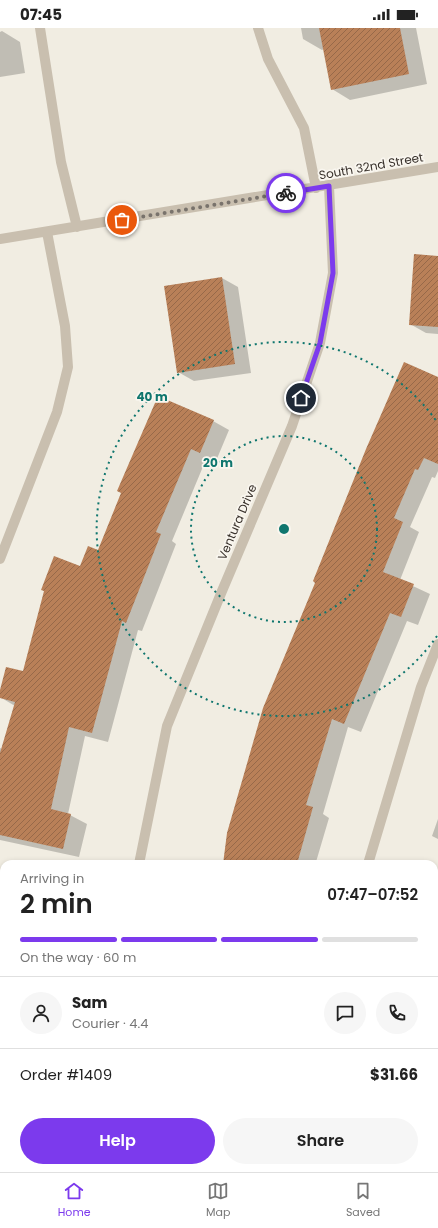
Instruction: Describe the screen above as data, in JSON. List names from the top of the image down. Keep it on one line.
{"streets":{"street":["South 32nd Street","Ventura Drive"]},"crossings":[["South 32nd Street","Ventura Drive"]],"page":{"status":"07:45","heading":["2 min","Arriving in","07:47–07:52"],"panel":["Sam","Courier · 4.4","Order #1409","$31.66"],"bar":"On the way · 60 m","buttons":["Help","Share"],"tabs":["Home","Map","Saved"]},"rings":["40 m","20 m"]}
